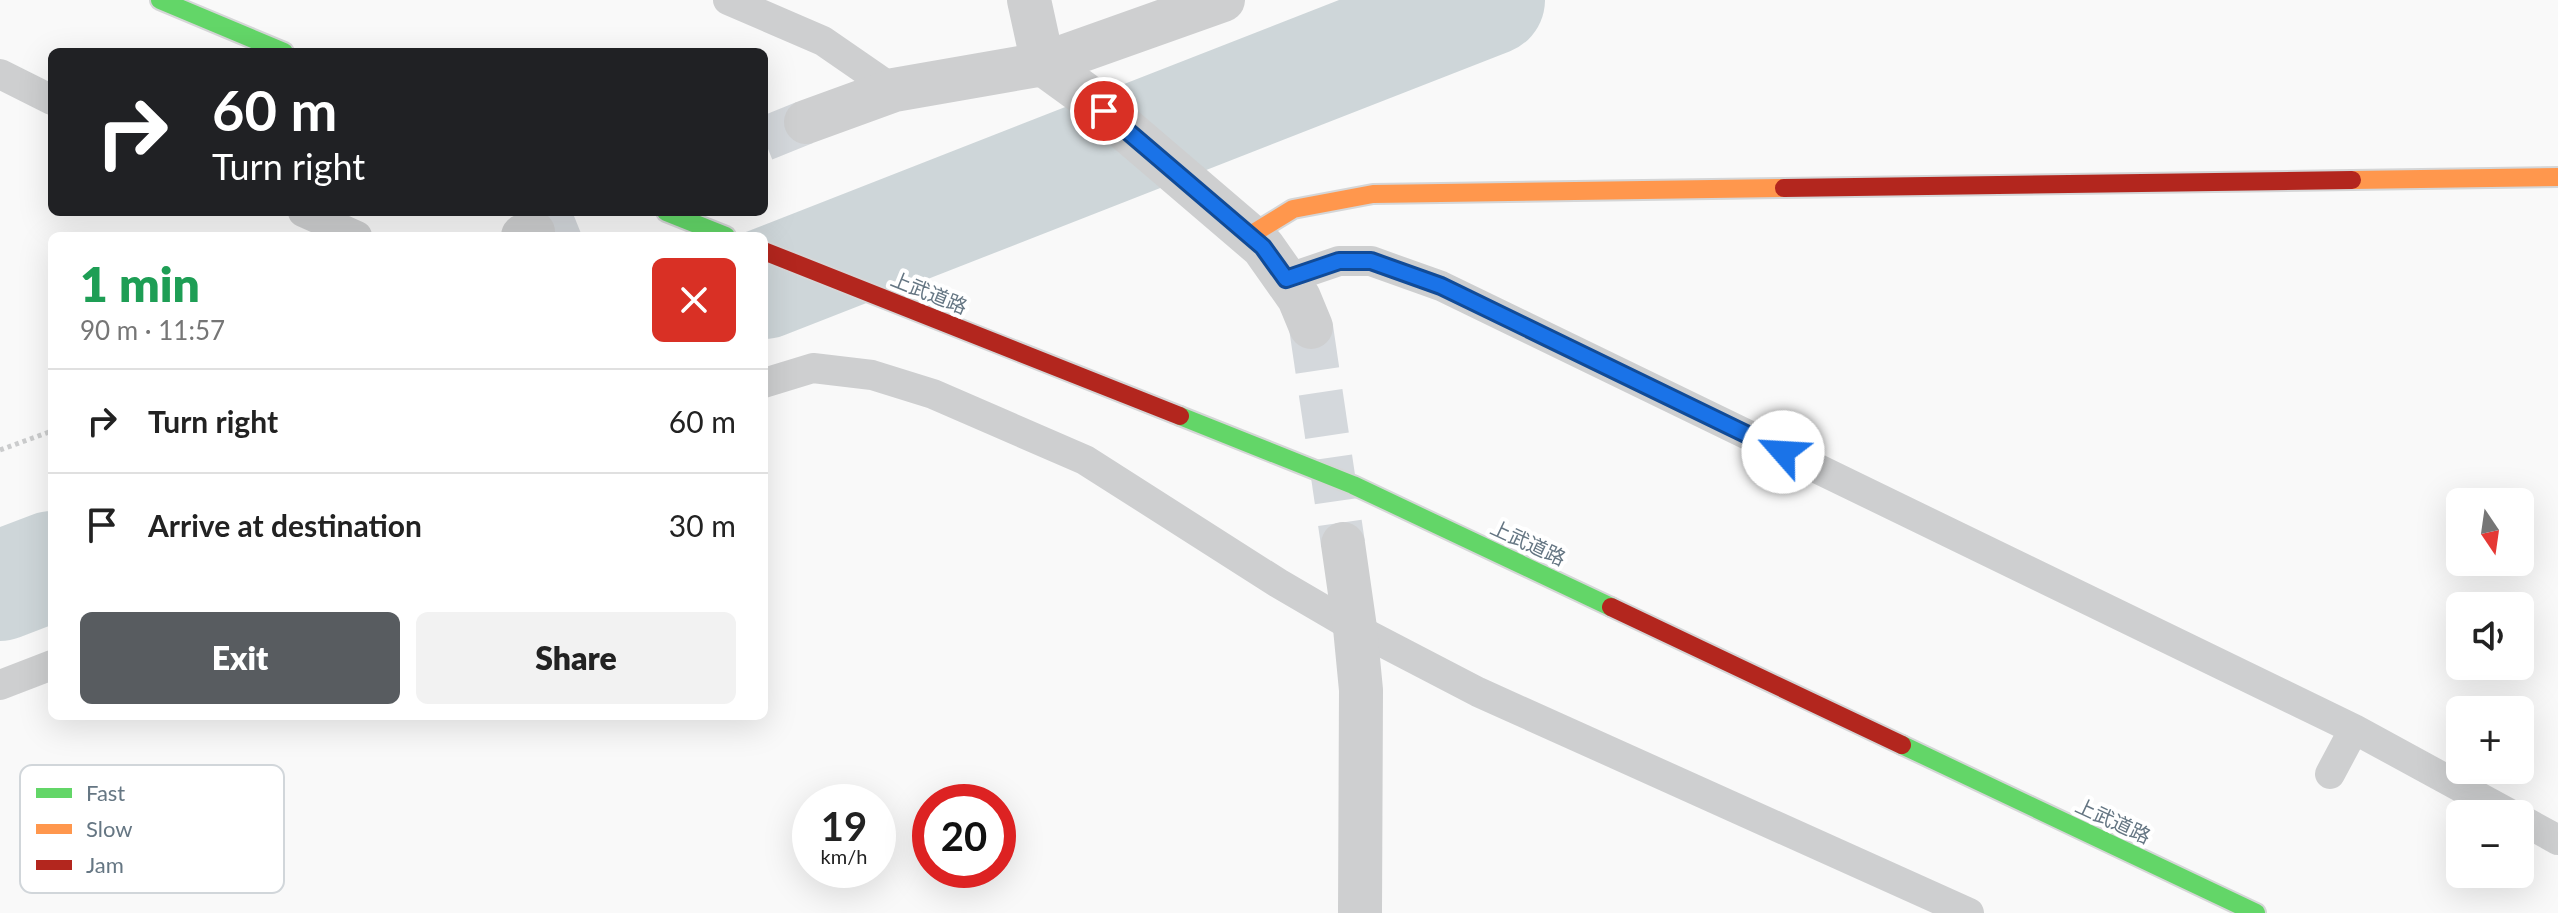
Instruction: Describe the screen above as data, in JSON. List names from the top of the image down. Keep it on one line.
{"streets":{"main road":["上武道路"]},"legend":["Fast","Slow","Jam"],"north":"bottom","page":{"turn":["60 m","Turn right"],"heading":["1 min","90 m · 11:57"],"list":[{"name":"Turn right","value":"60 m"},{"name":"Arrive at destination","value":"30 m"}],"map_buttons":["+","−"],"buttons":["Exit","Share"],"speed":"19 km/h","limit":"20"}}
